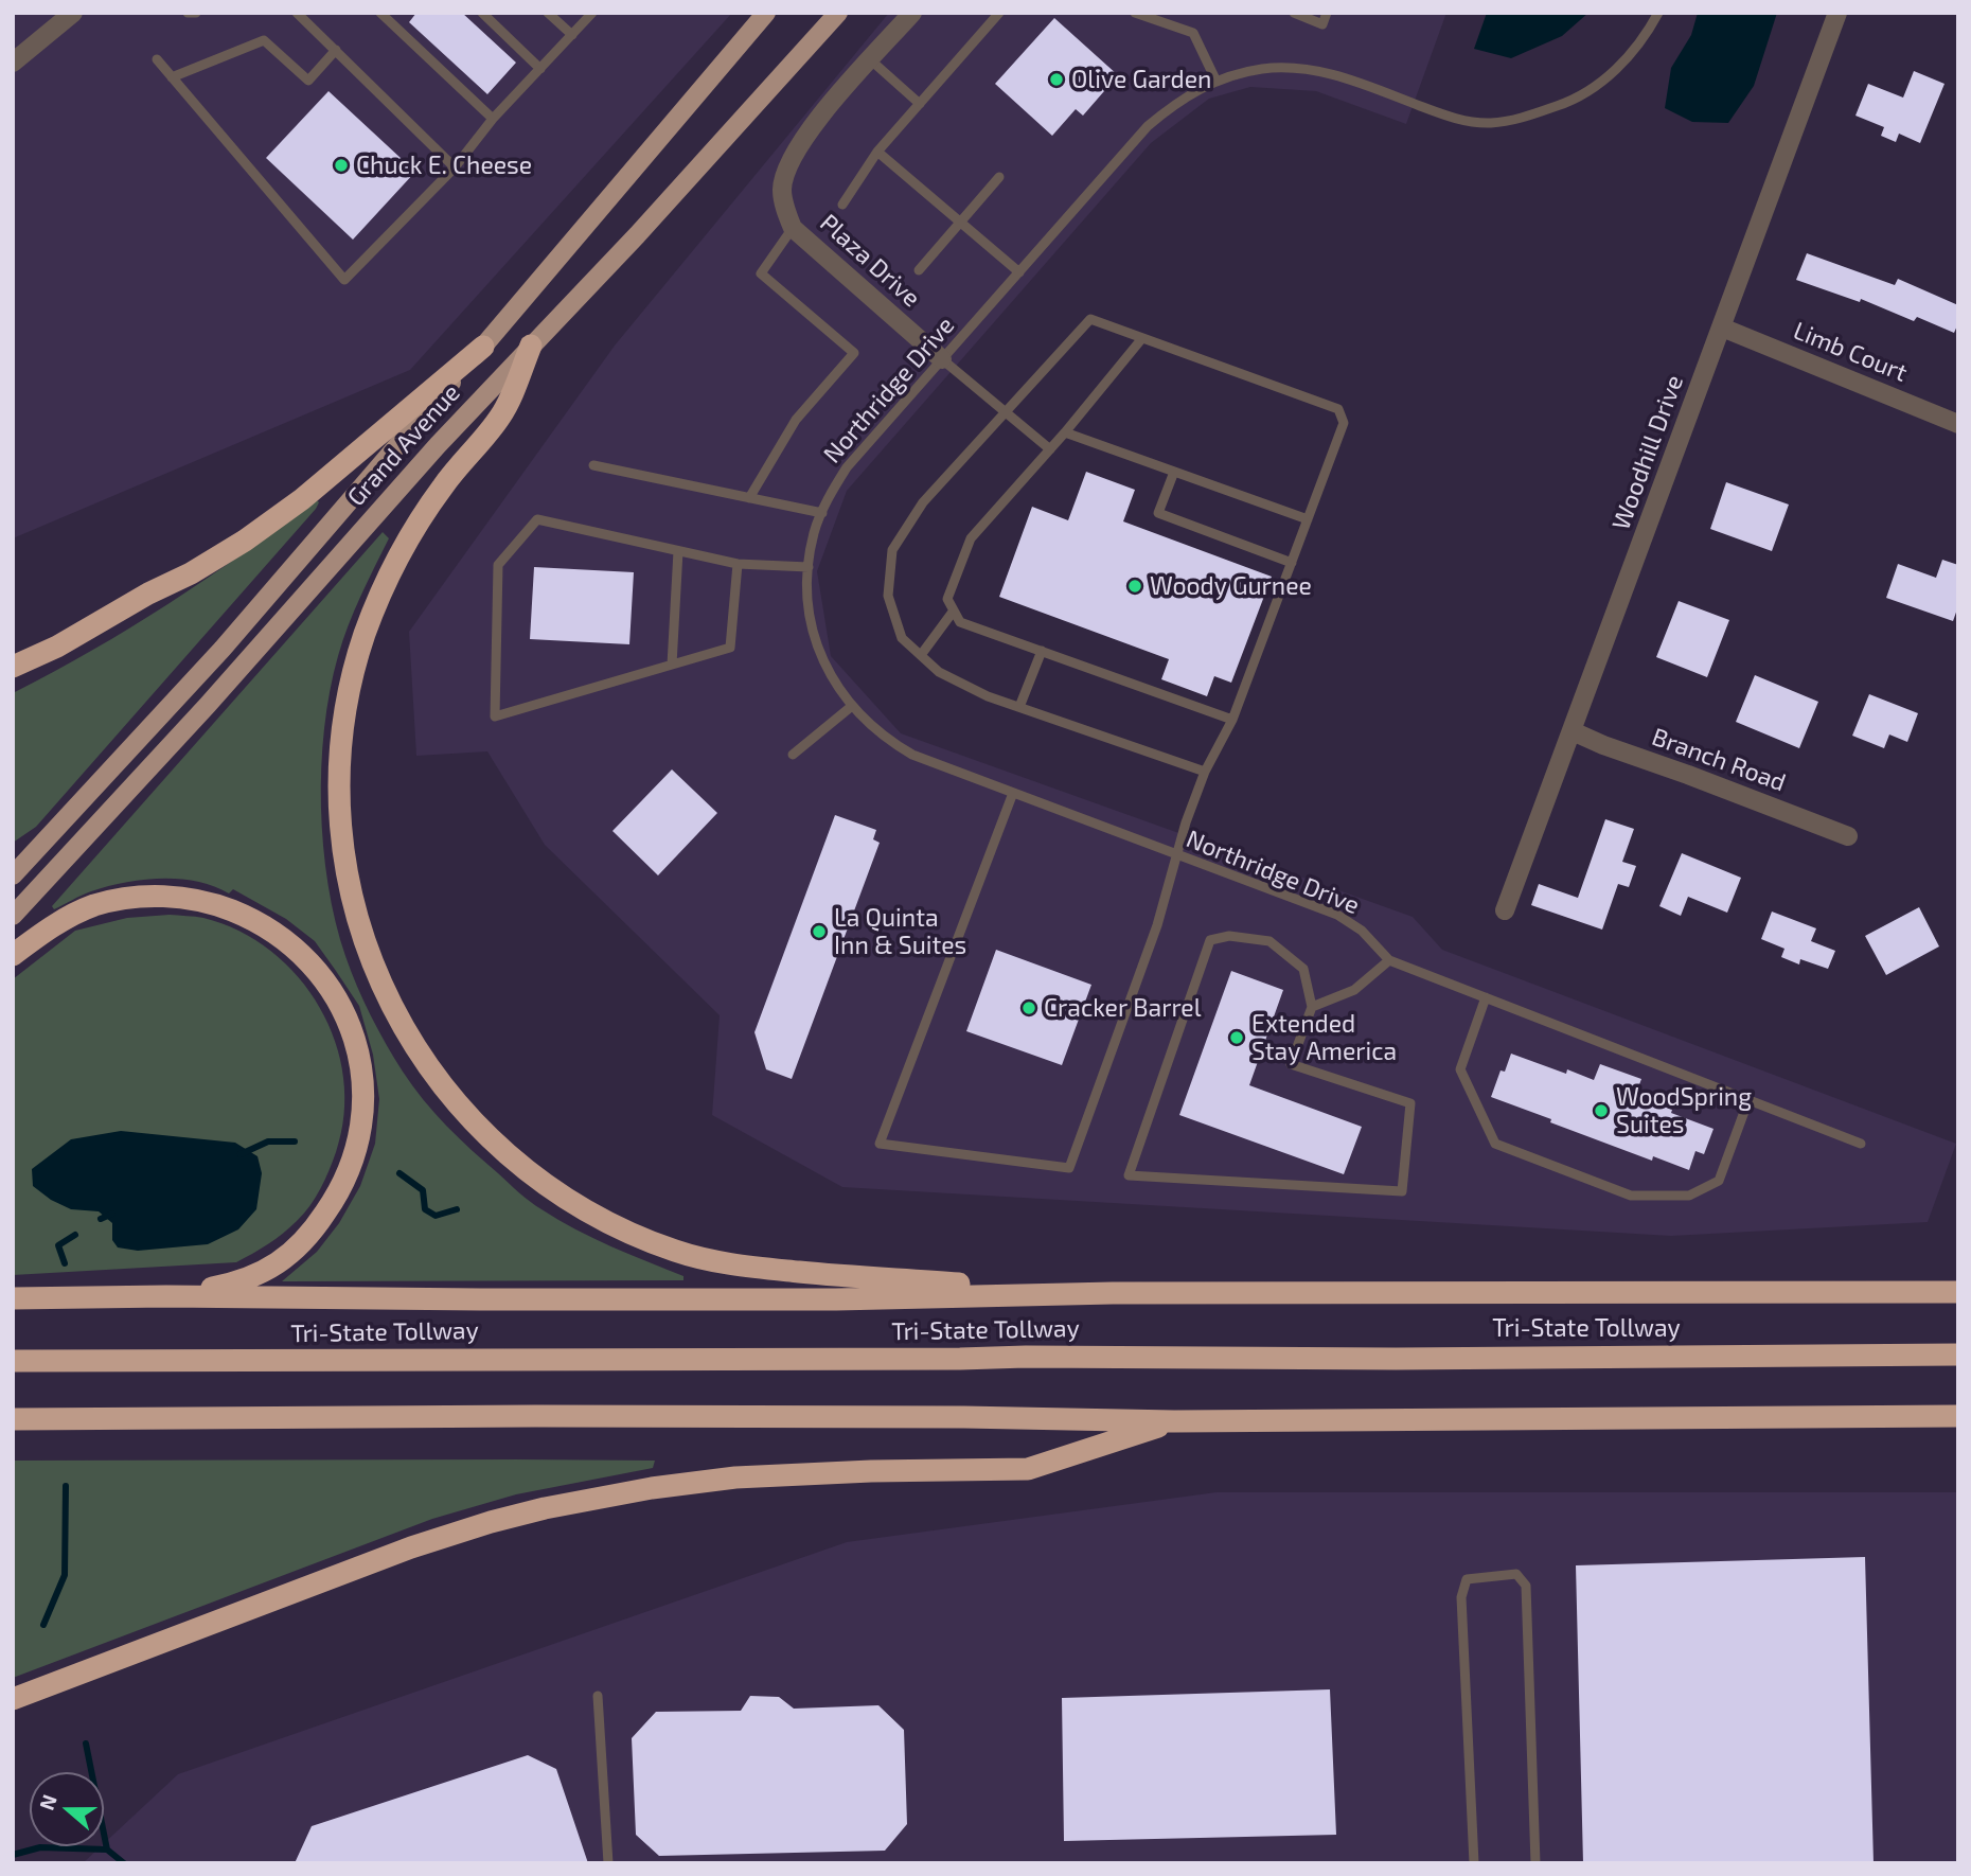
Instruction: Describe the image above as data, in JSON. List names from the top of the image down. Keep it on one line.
{"streets":{"highway":["Tri-State Tollway"],"main road":["Grand Avenue"],"street":["Plaza Drive","Limb Court","Woodhill Drive","Branch Road"],"lane":["Northridge Drive"]},"crossings":[["Plaza Drive","Northridge Drive"],["Limb Court","Woodhill Drive"],["Woodhill Drive","Branch Road"]],"places":["Olive Garden","Chuck E. Cheese","Woody Gurnee","La Quinta Inn & Suites","Cracker Barrel","Extended Stay America","WoodSpring Suites"],"north":"left"}
